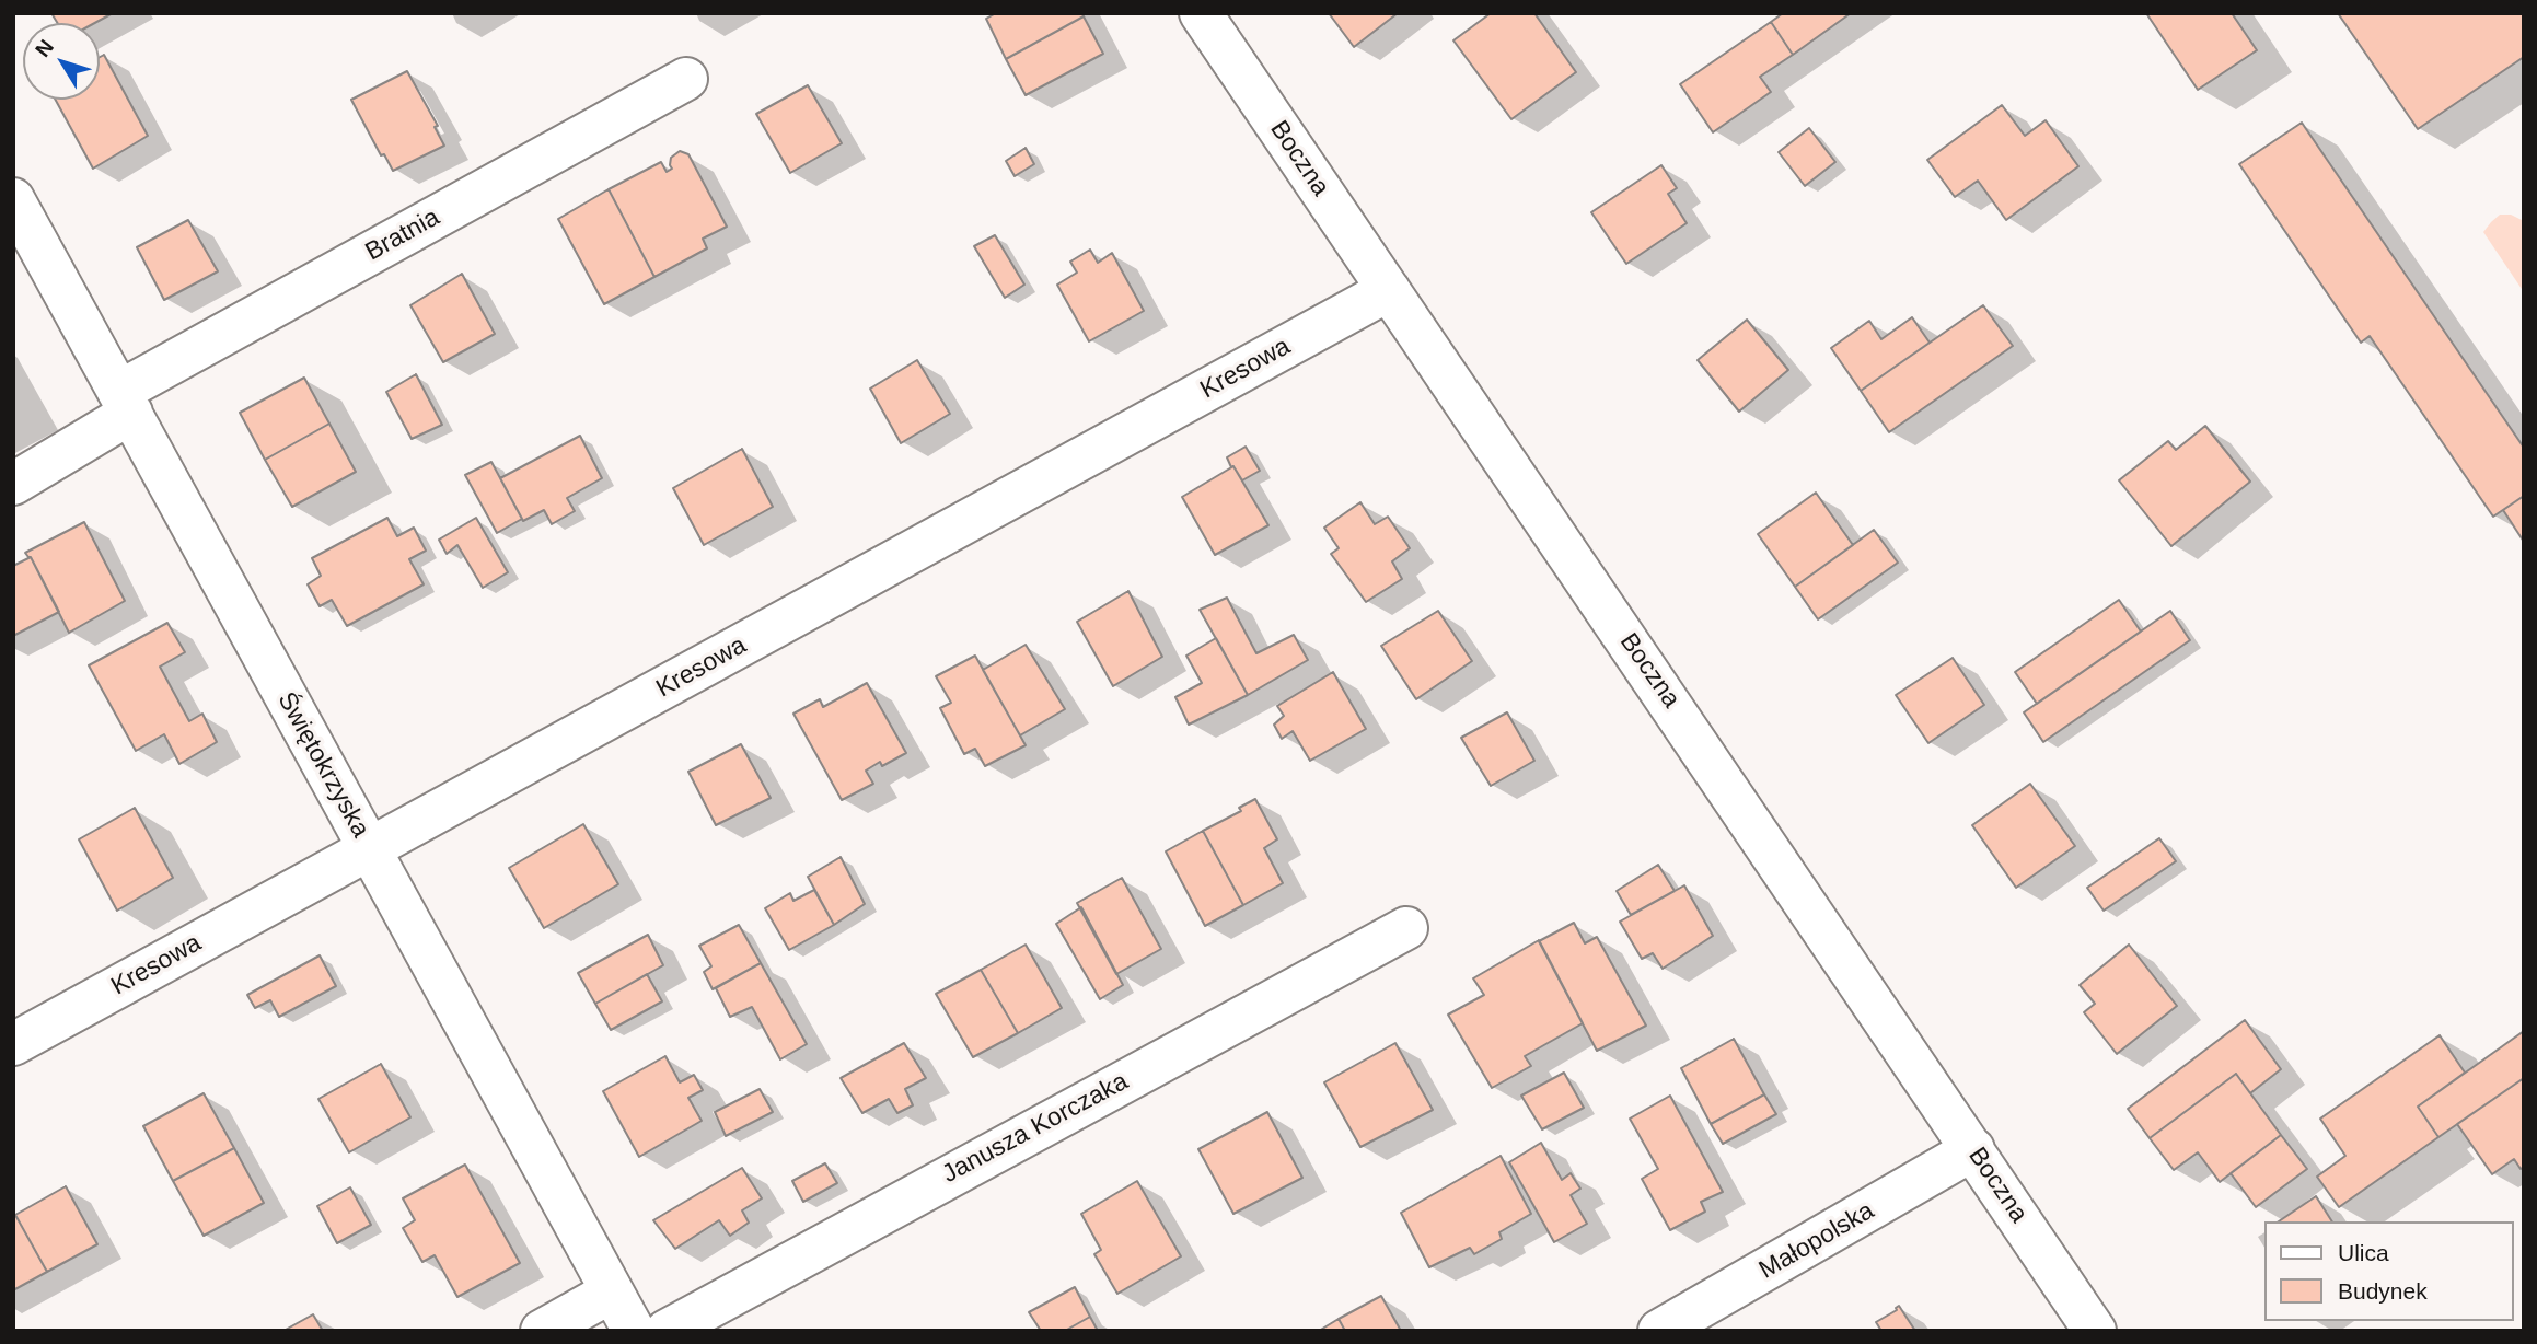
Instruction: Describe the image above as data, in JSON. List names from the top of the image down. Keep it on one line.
{"streets":{"street":["Boczna","Bratnia","Kresowa","Świętokrzyska","Janusza Korczaka","Małopolska"]},"crossings":[["Boczna","Kresowa"],["Boczna","Małopolska"],["Bratnia","Świętokrzyska"],["Kresowa","Świętokrzyska"]],"legend":["Ulica","Budynek"],"north":"top left"}
